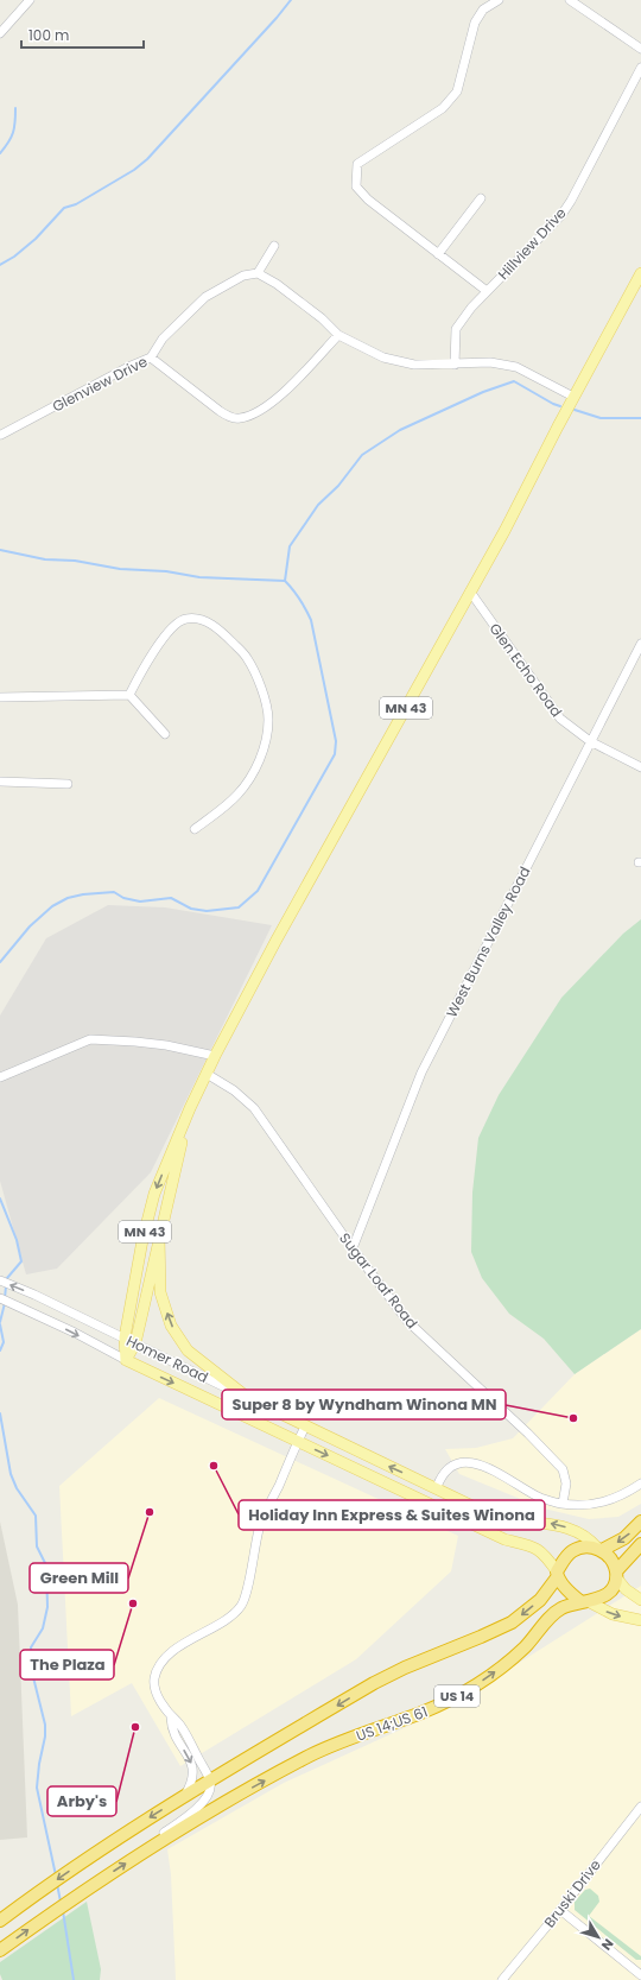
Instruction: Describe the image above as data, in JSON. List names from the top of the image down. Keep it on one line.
{"streets":{"highway":["US 14","US 14;US 61"],"main road":["MN 43","Homer Road"],"street":["Hillview Drive","Glenview Drive","Glen Echo Road","West Burns Valley Road","Sugar Loaf Road","Bruski Drive"]},"crossings":[["Glen Echo Road","MN 43"],["Glen Echo Road","West Burns Valley Road"],["MN 43","Sugar Loaf Road"],["MN 43","Homer Road"],["MN 43","US 14;US 61"],["West Burns Valley Road","Sugar Loaf Road"],["Homer Road","US 14;US 61"],["US 14","US 14;US 61"]],"places":["Super 8 by Wyndham Winona MN","Holiday Inn Express & Suites Winona","Green Mill","The Plaza","Arby's"],"scale_bar":"100 m","north":"bottom right"}
